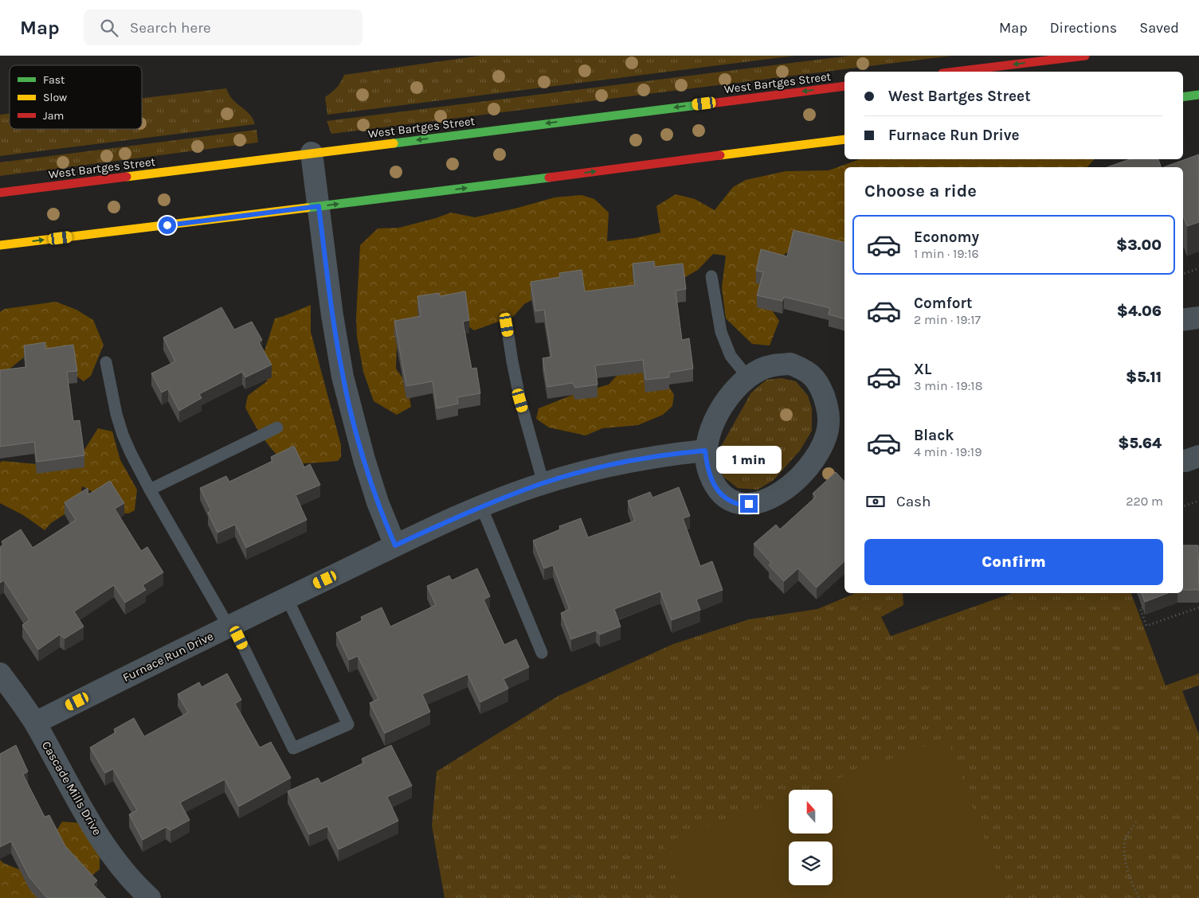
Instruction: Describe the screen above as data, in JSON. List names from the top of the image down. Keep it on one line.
{"streets":{"main road":["West Bartges Street"],"street":["Furnace Run Drive","Cascade Mills Drive"]},"crossings":[["Furnace Run Drive","Cascade Mills Drive"]],"legend":["Fast","Slow","Jam"],"north":"top","page":{"header":"Map","search":"Search here","nav":["Map","Directions","Saved"],"banner":["West Bartges Street","Furnace Run Drive"],"heading":"Choose a ride","list":[{"name":"Economy","note":"1 min · 19:16","value":"$3.00"},{"name":"Comfort","note":"2 min · 19:17","value":"$4.06"},{"name":"XL","note":"3 min · 19:18","value":"$5.11"},{"name":"Black","note":"4 min · 19:19","value":"$5.64"}],"bubble":"1 min","pay":["Cash","220 m"],"buttons":"Confirm"}}
